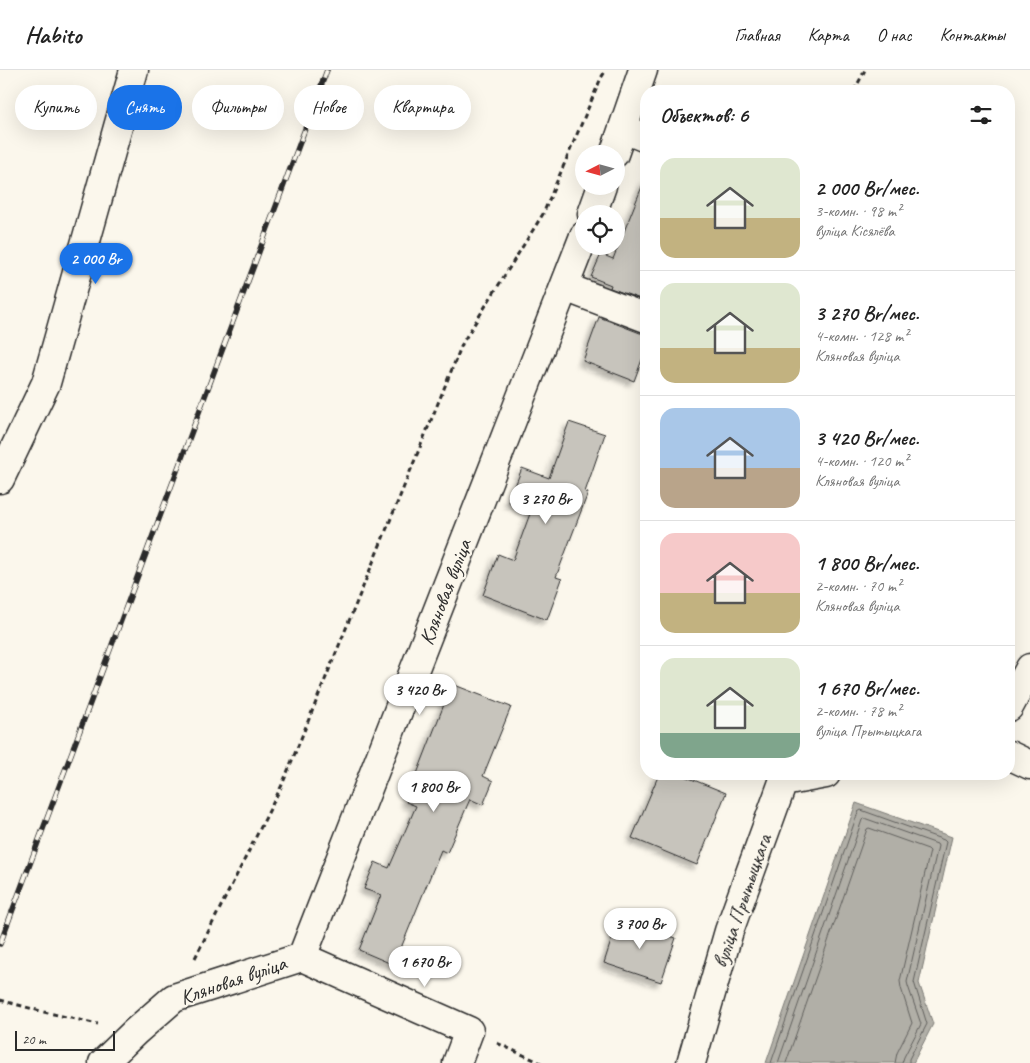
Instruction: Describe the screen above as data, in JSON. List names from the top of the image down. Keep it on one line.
{"streets":{"street":["Кляновая вуліца","вуліца Прытыцкага"]},"scale_bar":"20 m","north":"left","page":{"header":"Habito","nav":["Главная","Карта","О нас","Контакты"],"chip":["Купить","Снять","Фильтры","Новое","Квартира"],"heading":"Объектов: 6","list":[{"name":"2 000 Br/мес.","note":"3-комн. · 98 m² · вуліца Кісялёва"},{"name":"3 270 Br/мес.","note":"4-комн. · 128 m² · Кляновая вуліца"},{"name":"3 420 Br/мес.","note":"4-комн. · 120 m² · Кляновая вуліца"},{"name":"1 800 Br/мес.","note":"2-комн. · 70 m² · Кляновая вуліца"},{"name":"1 670 Br/мес.","note":"2-комн. · 78 m² · вуліца Прытыцкага"}],"price":["2 000 Br","3 270 Br","3 420 Br","1 800 Br","3 700 Br","1 670 Br"],"scale":"20 m"}}
